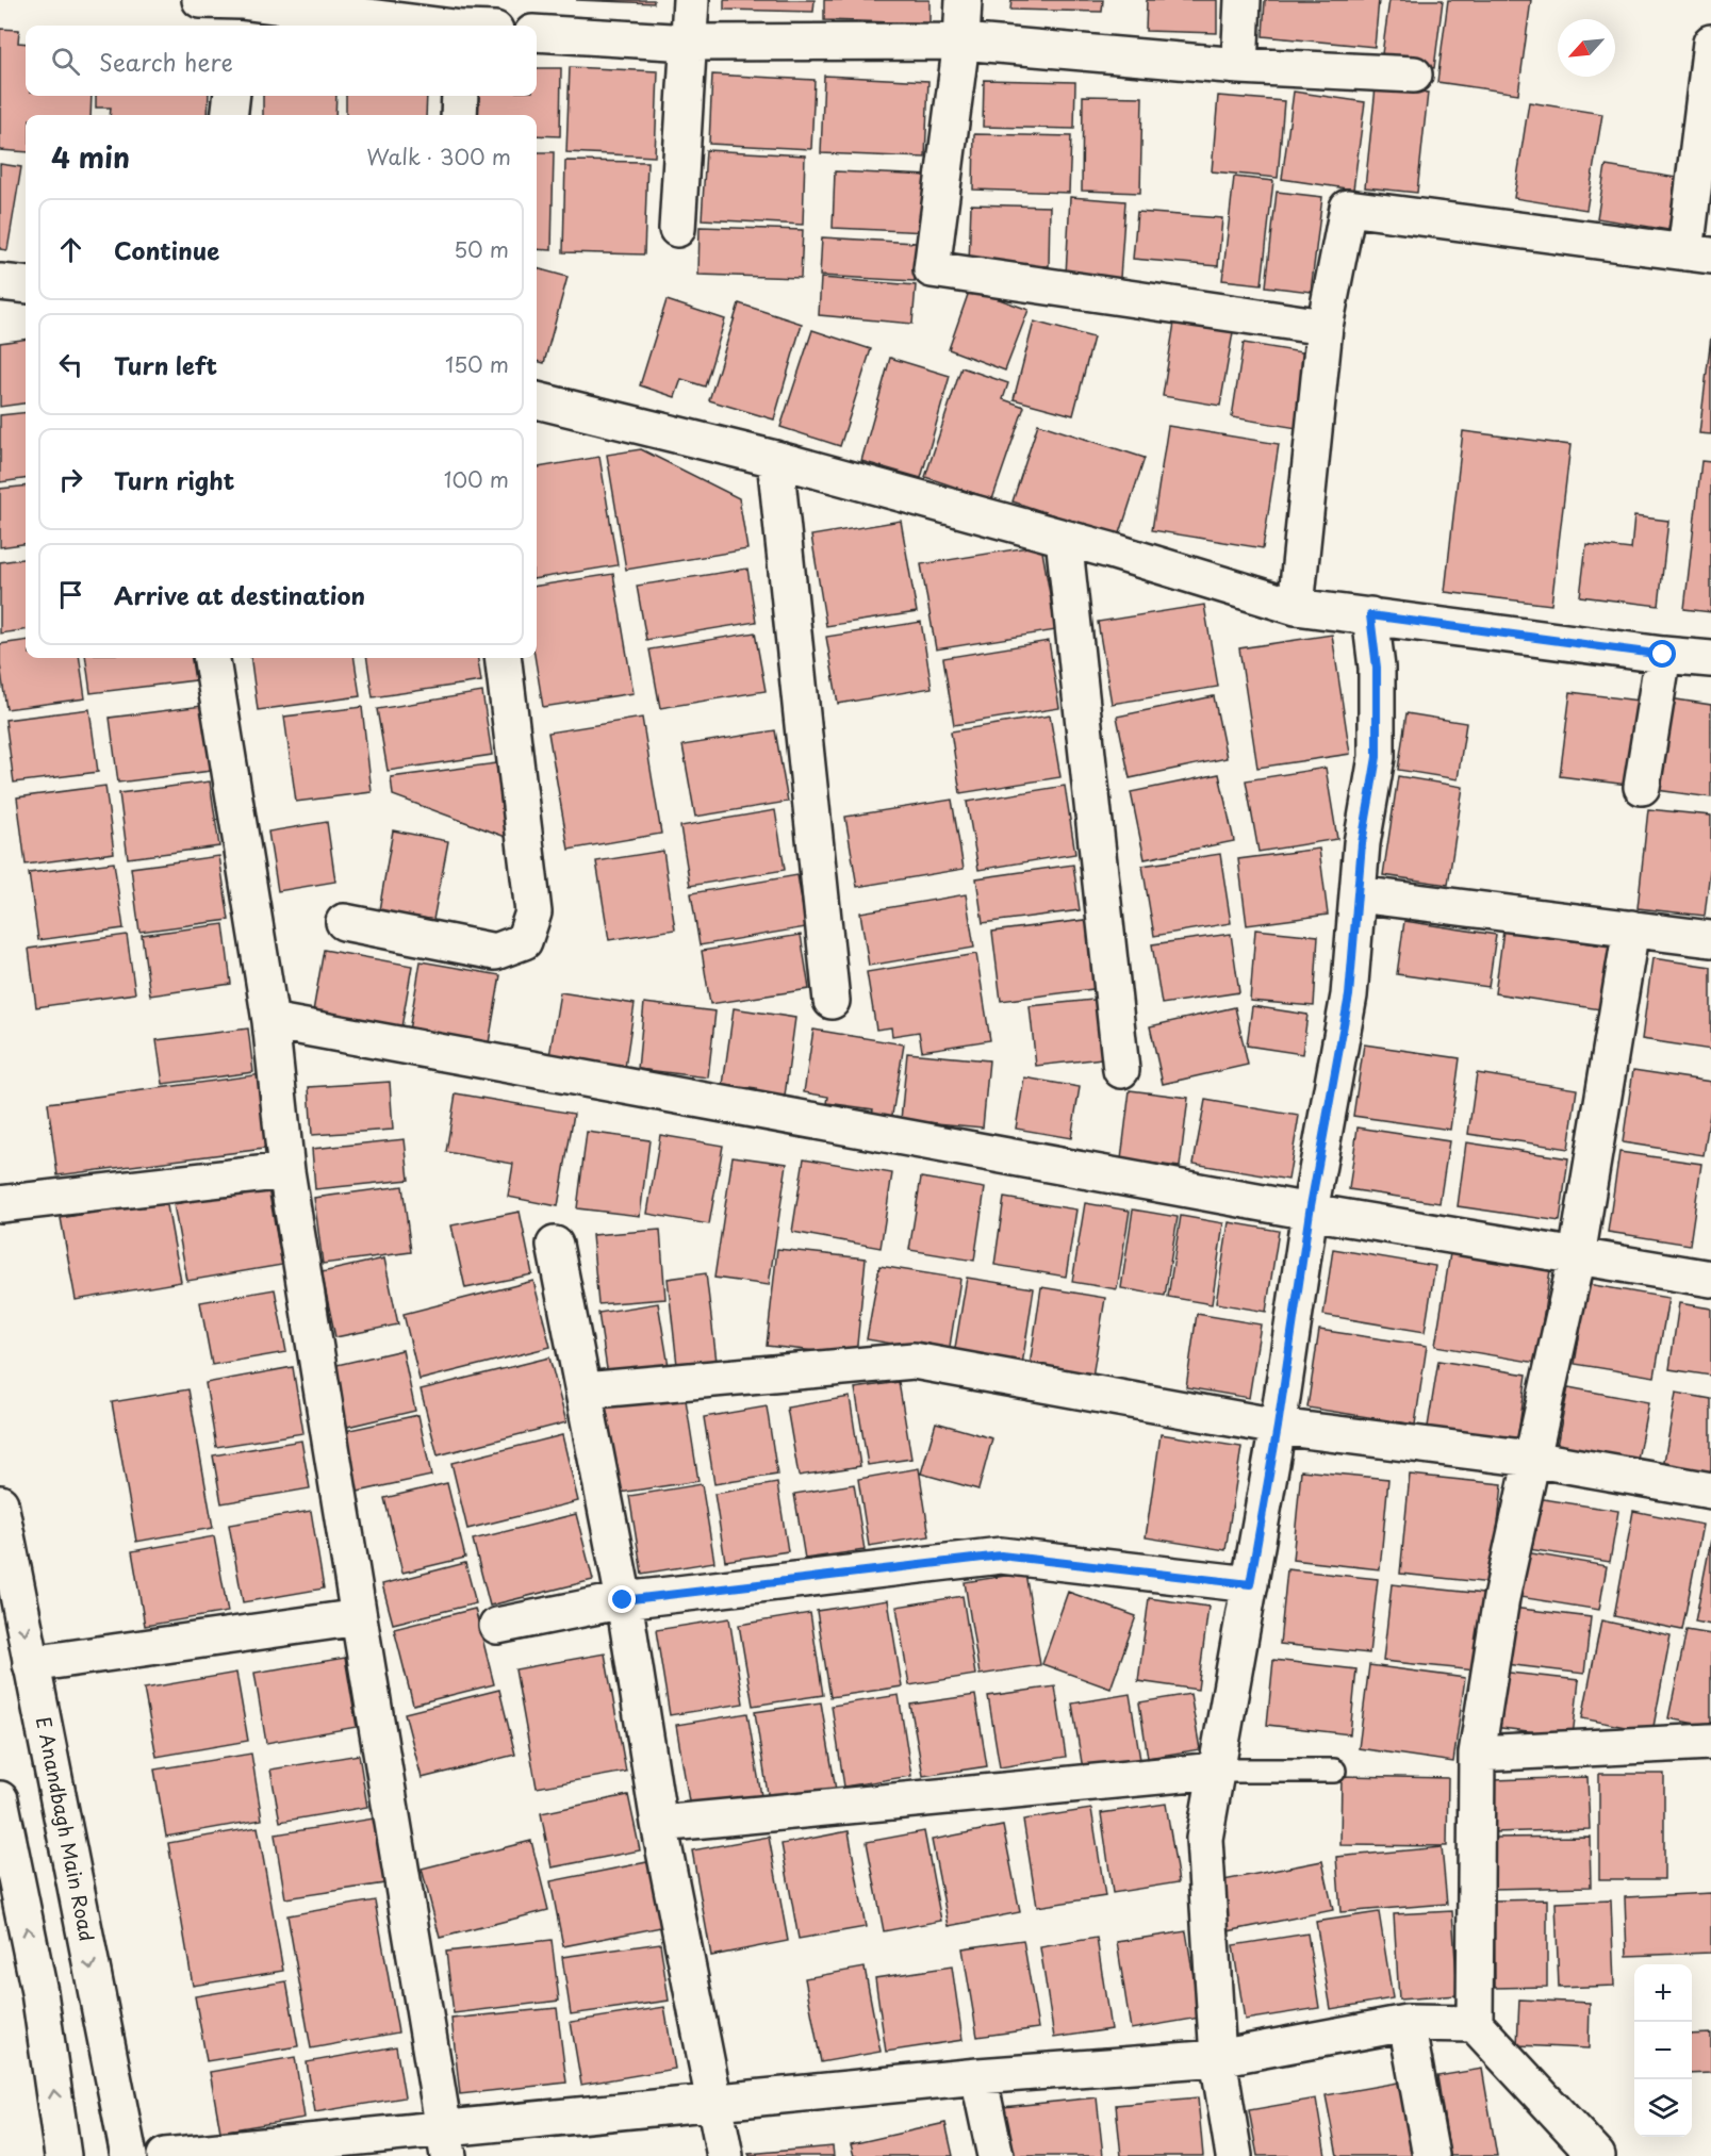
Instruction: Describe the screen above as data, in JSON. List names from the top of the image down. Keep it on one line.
{"streets":{"street":["E Anandbagh Main Road"]},"north":"bottom left","page":{"search":"Search here","heading":["4 min","Walk · 300 m"],"list":[["Continue","50 m"],["Turn left","150 m"],["Turn right","100 m"],"Arrive at destination"],"map_buttons":["+","−"]}}
